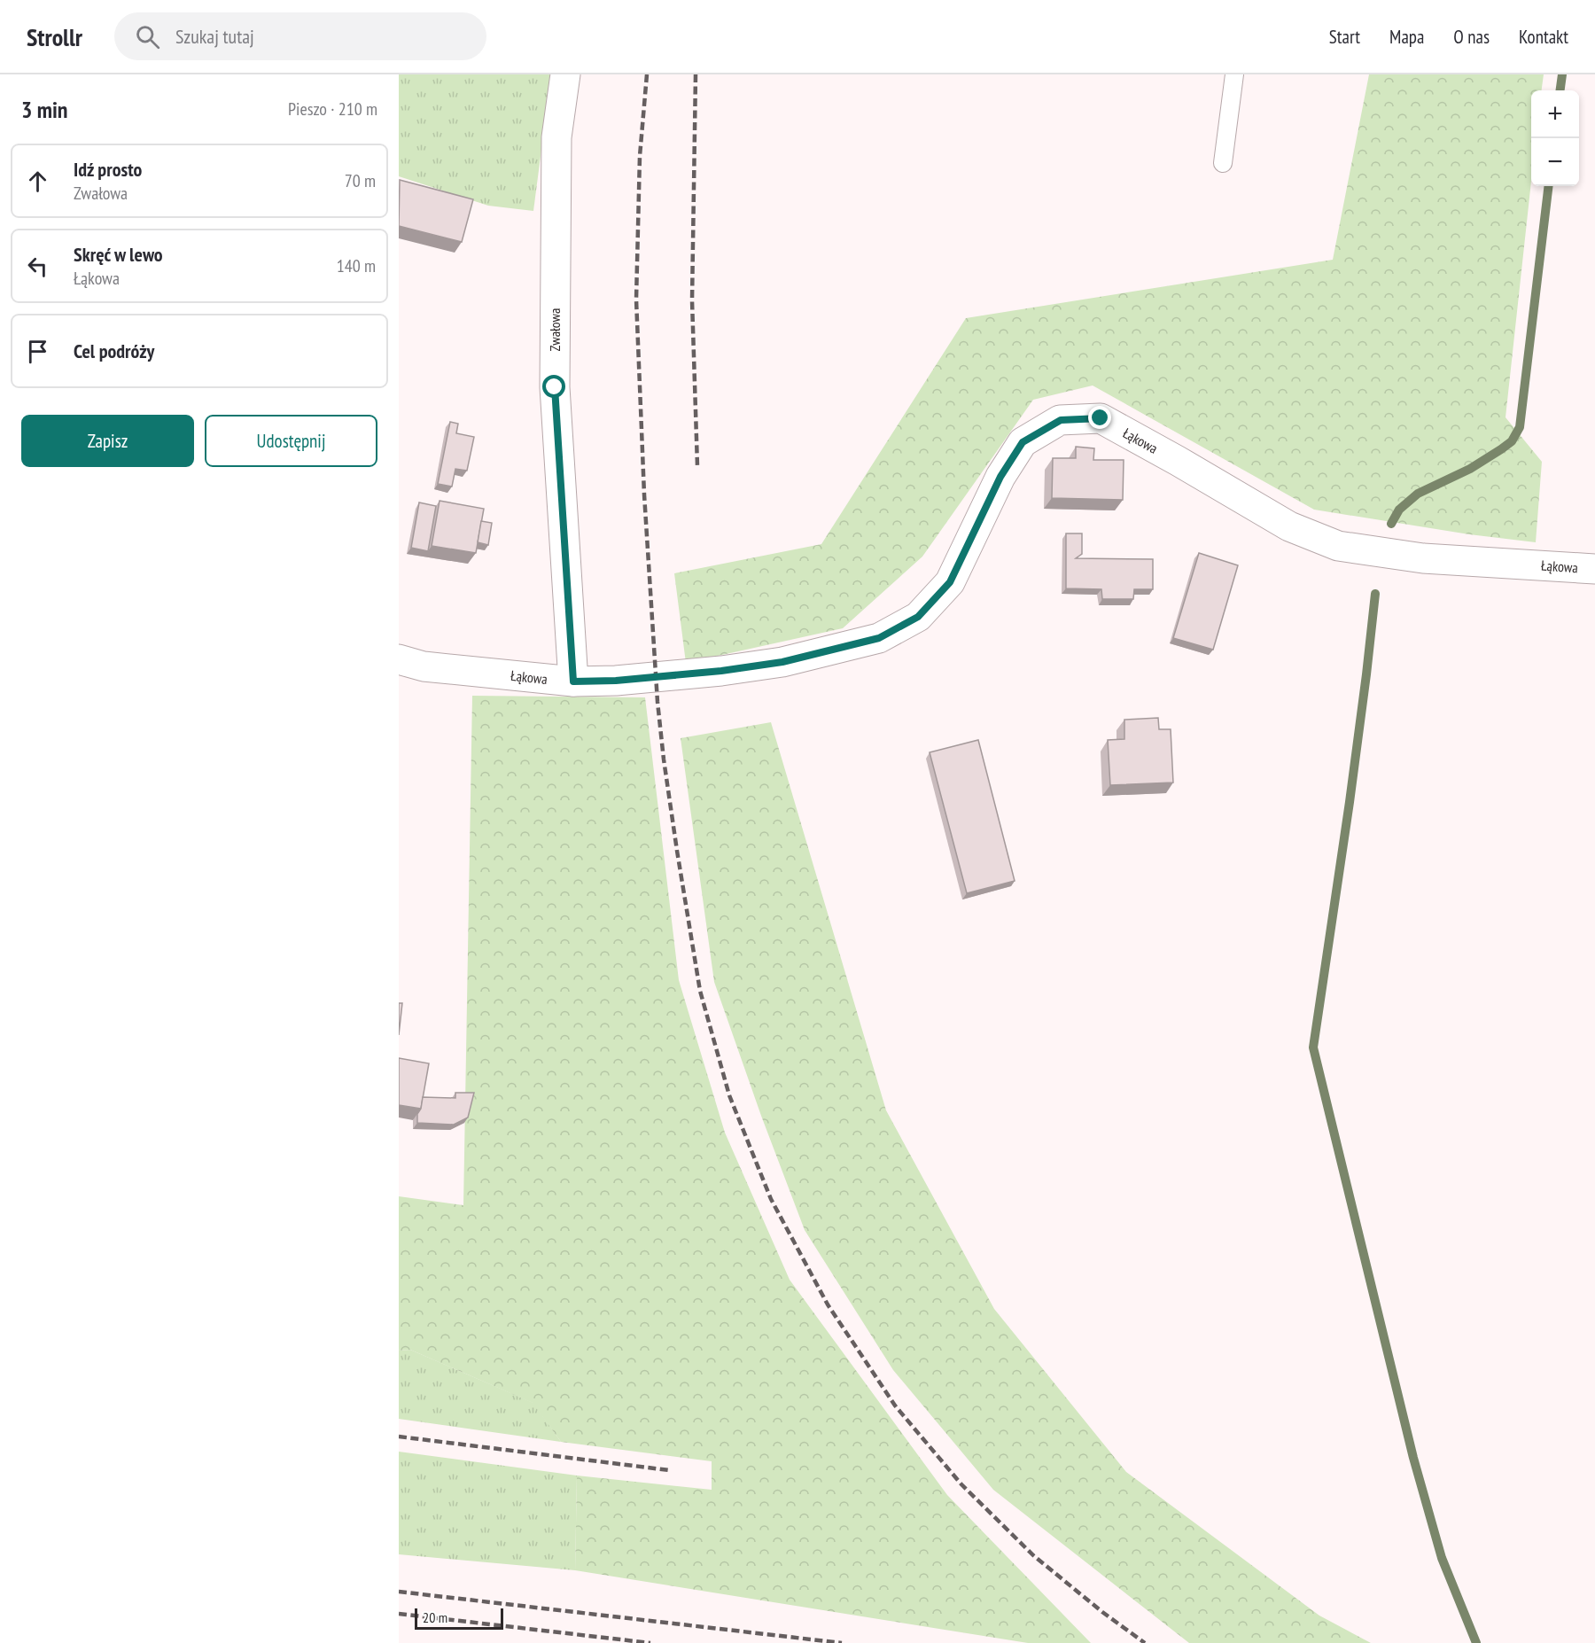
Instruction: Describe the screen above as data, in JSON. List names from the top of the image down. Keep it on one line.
{"streets":{"street":["Zwałowa","Łąkowa"]},"crossings":[["Zwałowa","Łąkowa"]],"scale_bar":"20 m","page":{"header":"Strollr","search":"Szukaj tutaj","nav":["Start","Mapa","O nas","Kontakt"],"heading":["3 min","Pieszo · 210 m"],"map_buttons":["+","−"],"list":[["Idź prosto","Zwałowa","70 m"],["Skręć w lewo","Łąkowa","140 m"],"Cel podróży"],"buttons":["Zapisz","Udostępnij"],"scale":"20 m"}}
